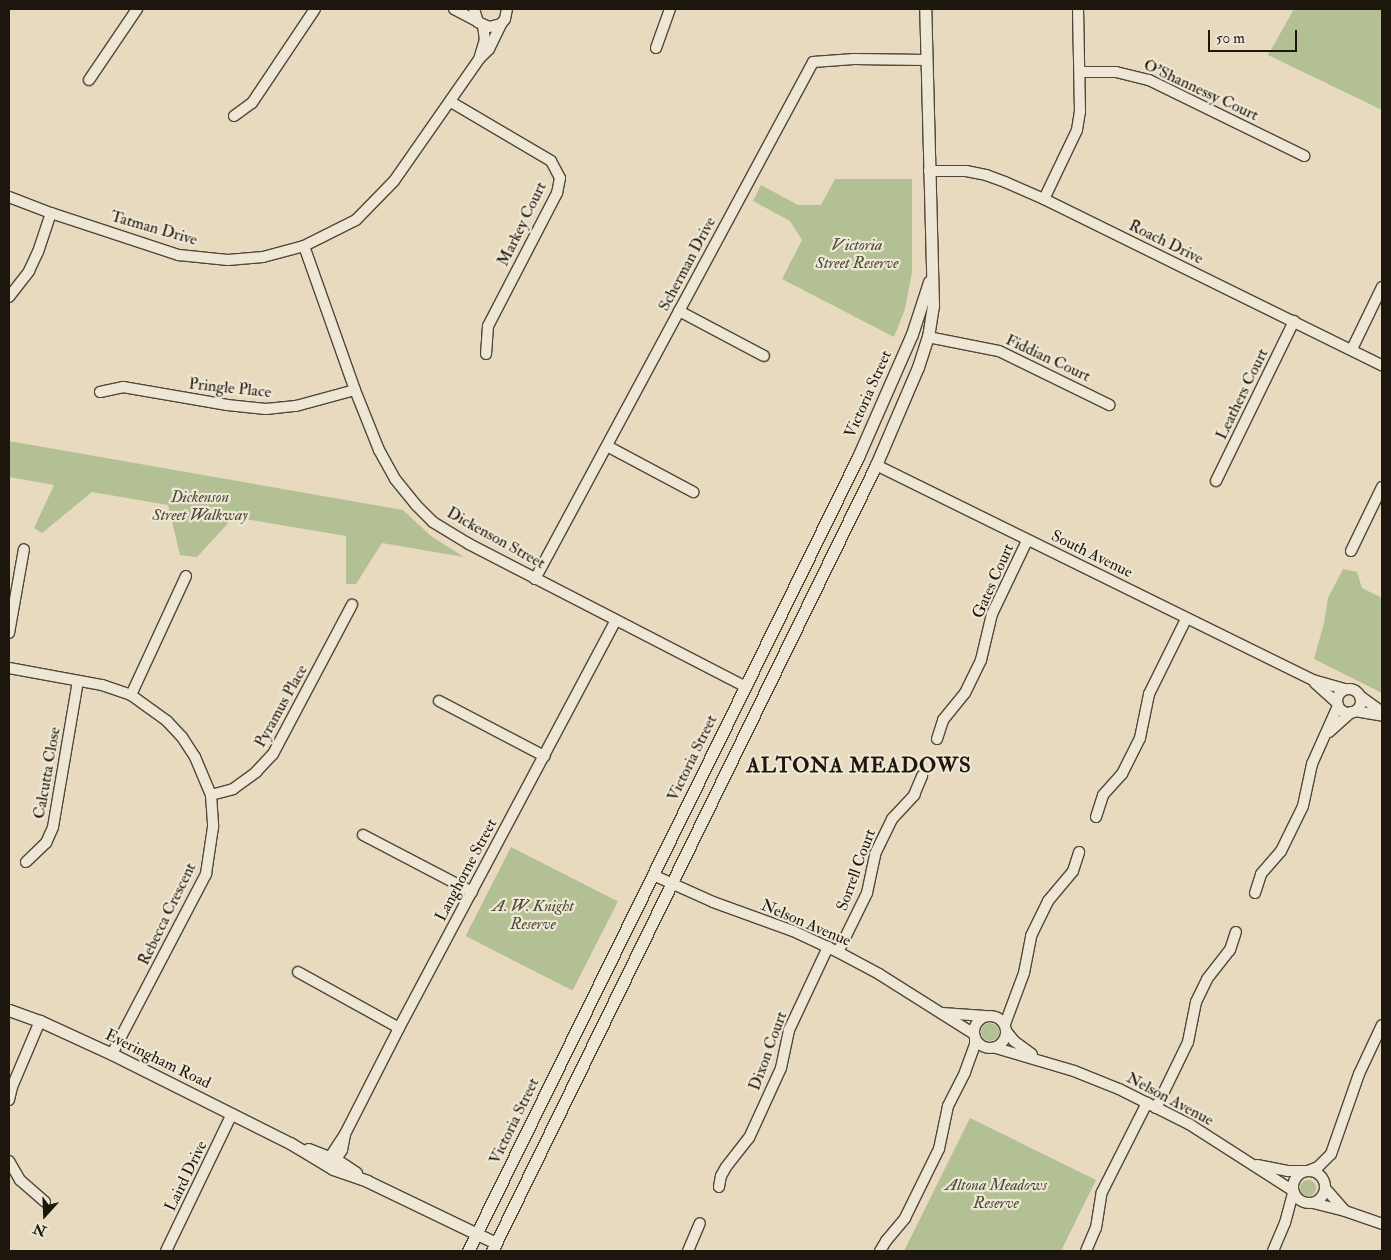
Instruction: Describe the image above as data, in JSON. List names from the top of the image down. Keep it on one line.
{"streets":{"street":["O'Shannessy Court","Markey Court","Tatman Drive","Roach Drive","Scherman Drive","Fiddian Court","Pringle Place","Victoria Street","Leathers Court","Dickenson Street","South Avenue","Gates Court","Pyramus Place","Calcutta Close","Langhorne Street","Sorrell Court","Rebecca Crescent","Nelson Avenue","Dixon Court","Everingham Road","Laird Drive"]},"crossings":[["Markey Court","Tatman Drive"],["Tatman Drive","Dickenson Street"],["Roach Drive","Victoria Street"],["Roach Drive","Leathers Court"],["Scherman Drive","Victoria Street"],["Scherman Drive","Dickenson Street"],["Fiddian Court","Victoria Street"],["Pringle Place","Dickenson Street"],["Victoria Street","Dickenson Street"],["Victoria Street","South Avenue"],["Victoria Street","Nelson Avenue"],["Victoria Street","Everingham Road"],["Dickenson Street","Langhorne Street"],["South Avenue","Gates Court"],["Pyramus Place","Rebecca Crescent"],["Calcutta Close","Rebecca Crescent"],["Langhorne Street","Everingham Road"],["Sorrell Court","Nelson Avenue"],["Rebecca Crescent","Everingham Road"],["Nelson Avenue","Dixon Court"],["Everingham Road","Laird Drive"]],"districts":["ALTONA MEADOWS"],"parks":["Victoria Street Reserve","Dickenson Street Walkway","A. W. Knight Reserve","Altona Meadows Reserve"],"scale_bar":"50 m","north":"bottom"}
